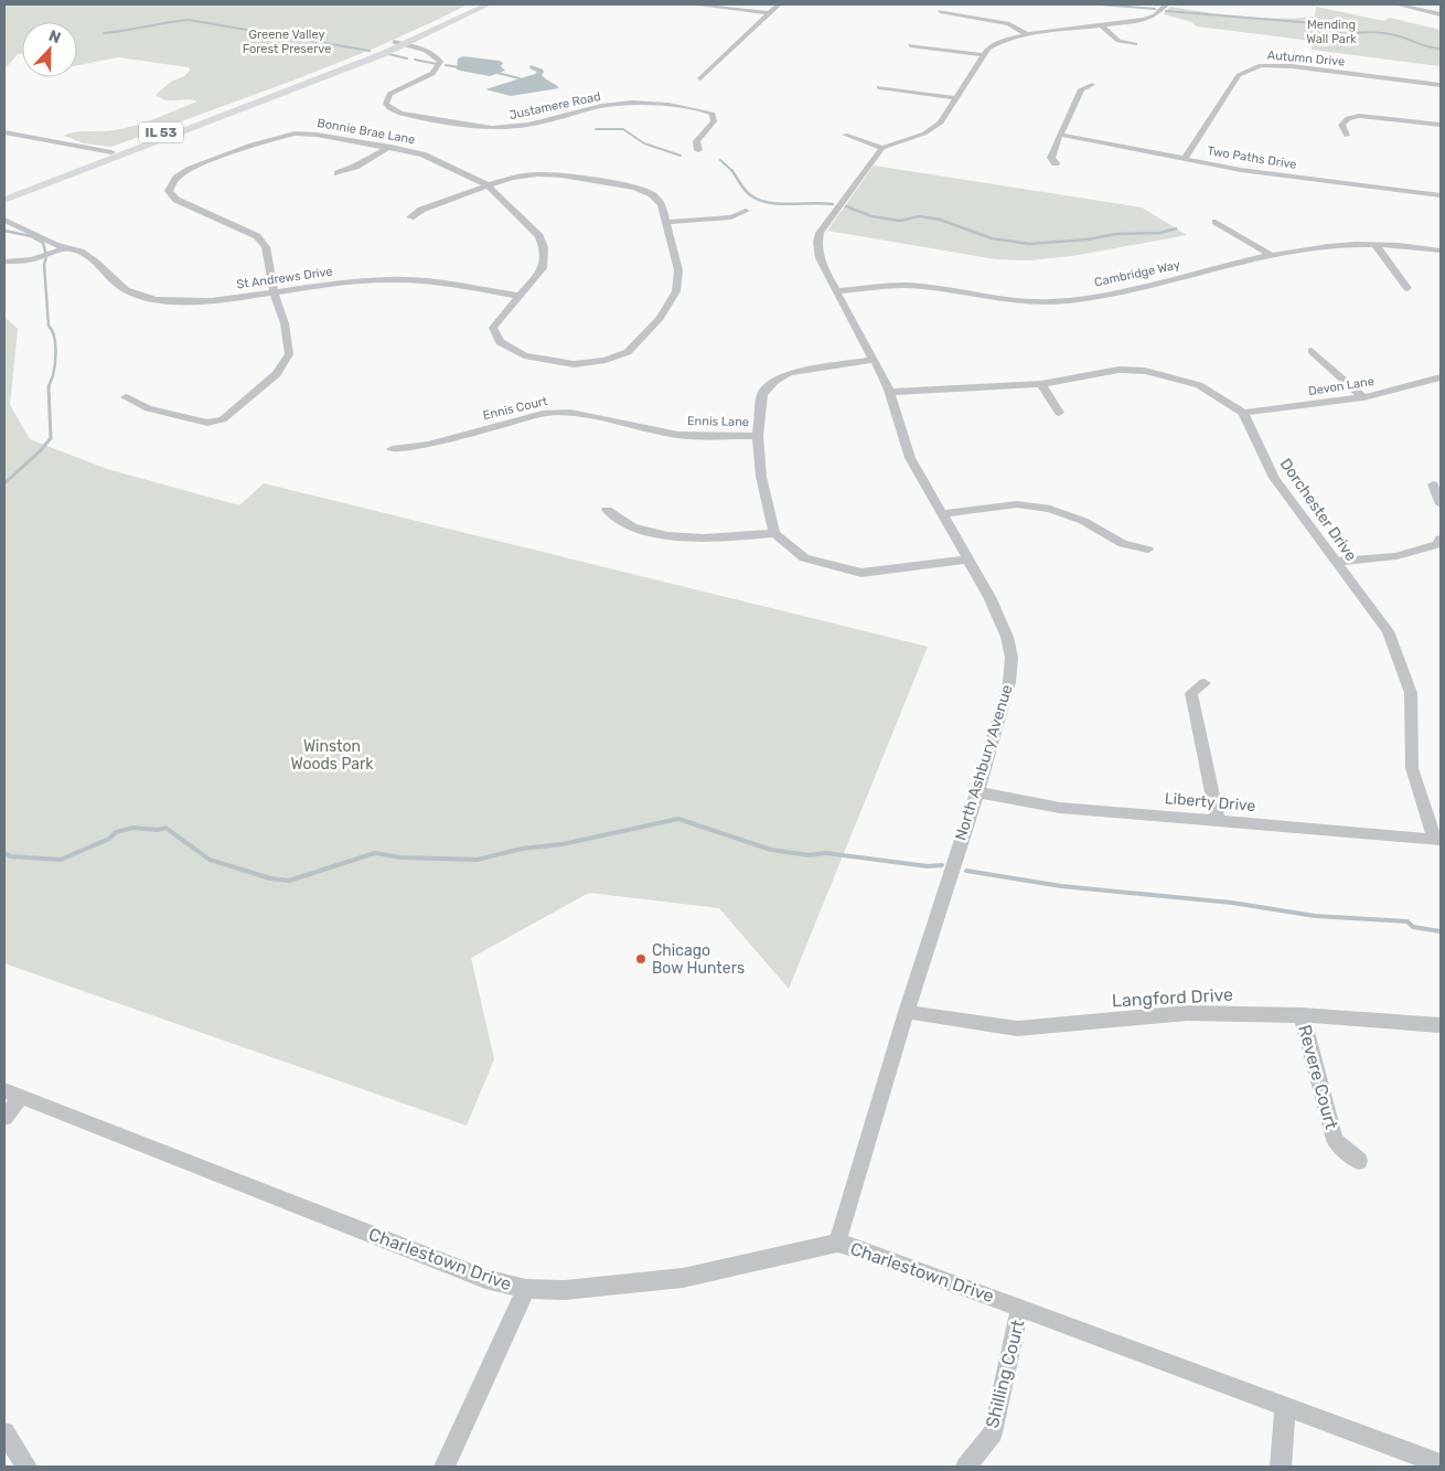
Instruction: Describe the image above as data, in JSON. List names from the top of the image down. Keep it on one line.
{"streets":{"main road":["IL 53"],"street":["Autumn Drive","Justamere Road","Bonnie Brae Lane","Two Paths Drive","Cambridge Way","St Andrews Drive","Devon Lane","Ennis Court","Ennis Lane","Dorchester Drive","North Ashbury Avenue","Liberty Drive","Langford Drive","Revere Court","Charlestown Drive","Shilling Court"]},"crossings":[["Autumn Drive","Two Paths Drive"],["Justamere Road","IL 53"],["Bonnie Brae Lane","St Andrews Drive"],["Cambridge Way","North Ashbury Avenue"],["Devon Lane","Dorchester Drive"],["Ennis Court","Ennis Lane"],["Dorchester Drive","Liberty Drive"],["North Ashbury Avenue","Liberty Drive"],["North Ashbury Avenue","Langford Drive"],["North Ashbury Avenue","Charlestown Drive"],["Langford Drive","Revere Court"],["Charlestown Drive","Shilling Court"]],"parks":["Mending Wall Park","Greene Valley Forest Preserve","Winston Woods Park"],"places":["Chicago Bow Hunters"],"north":"top"}
